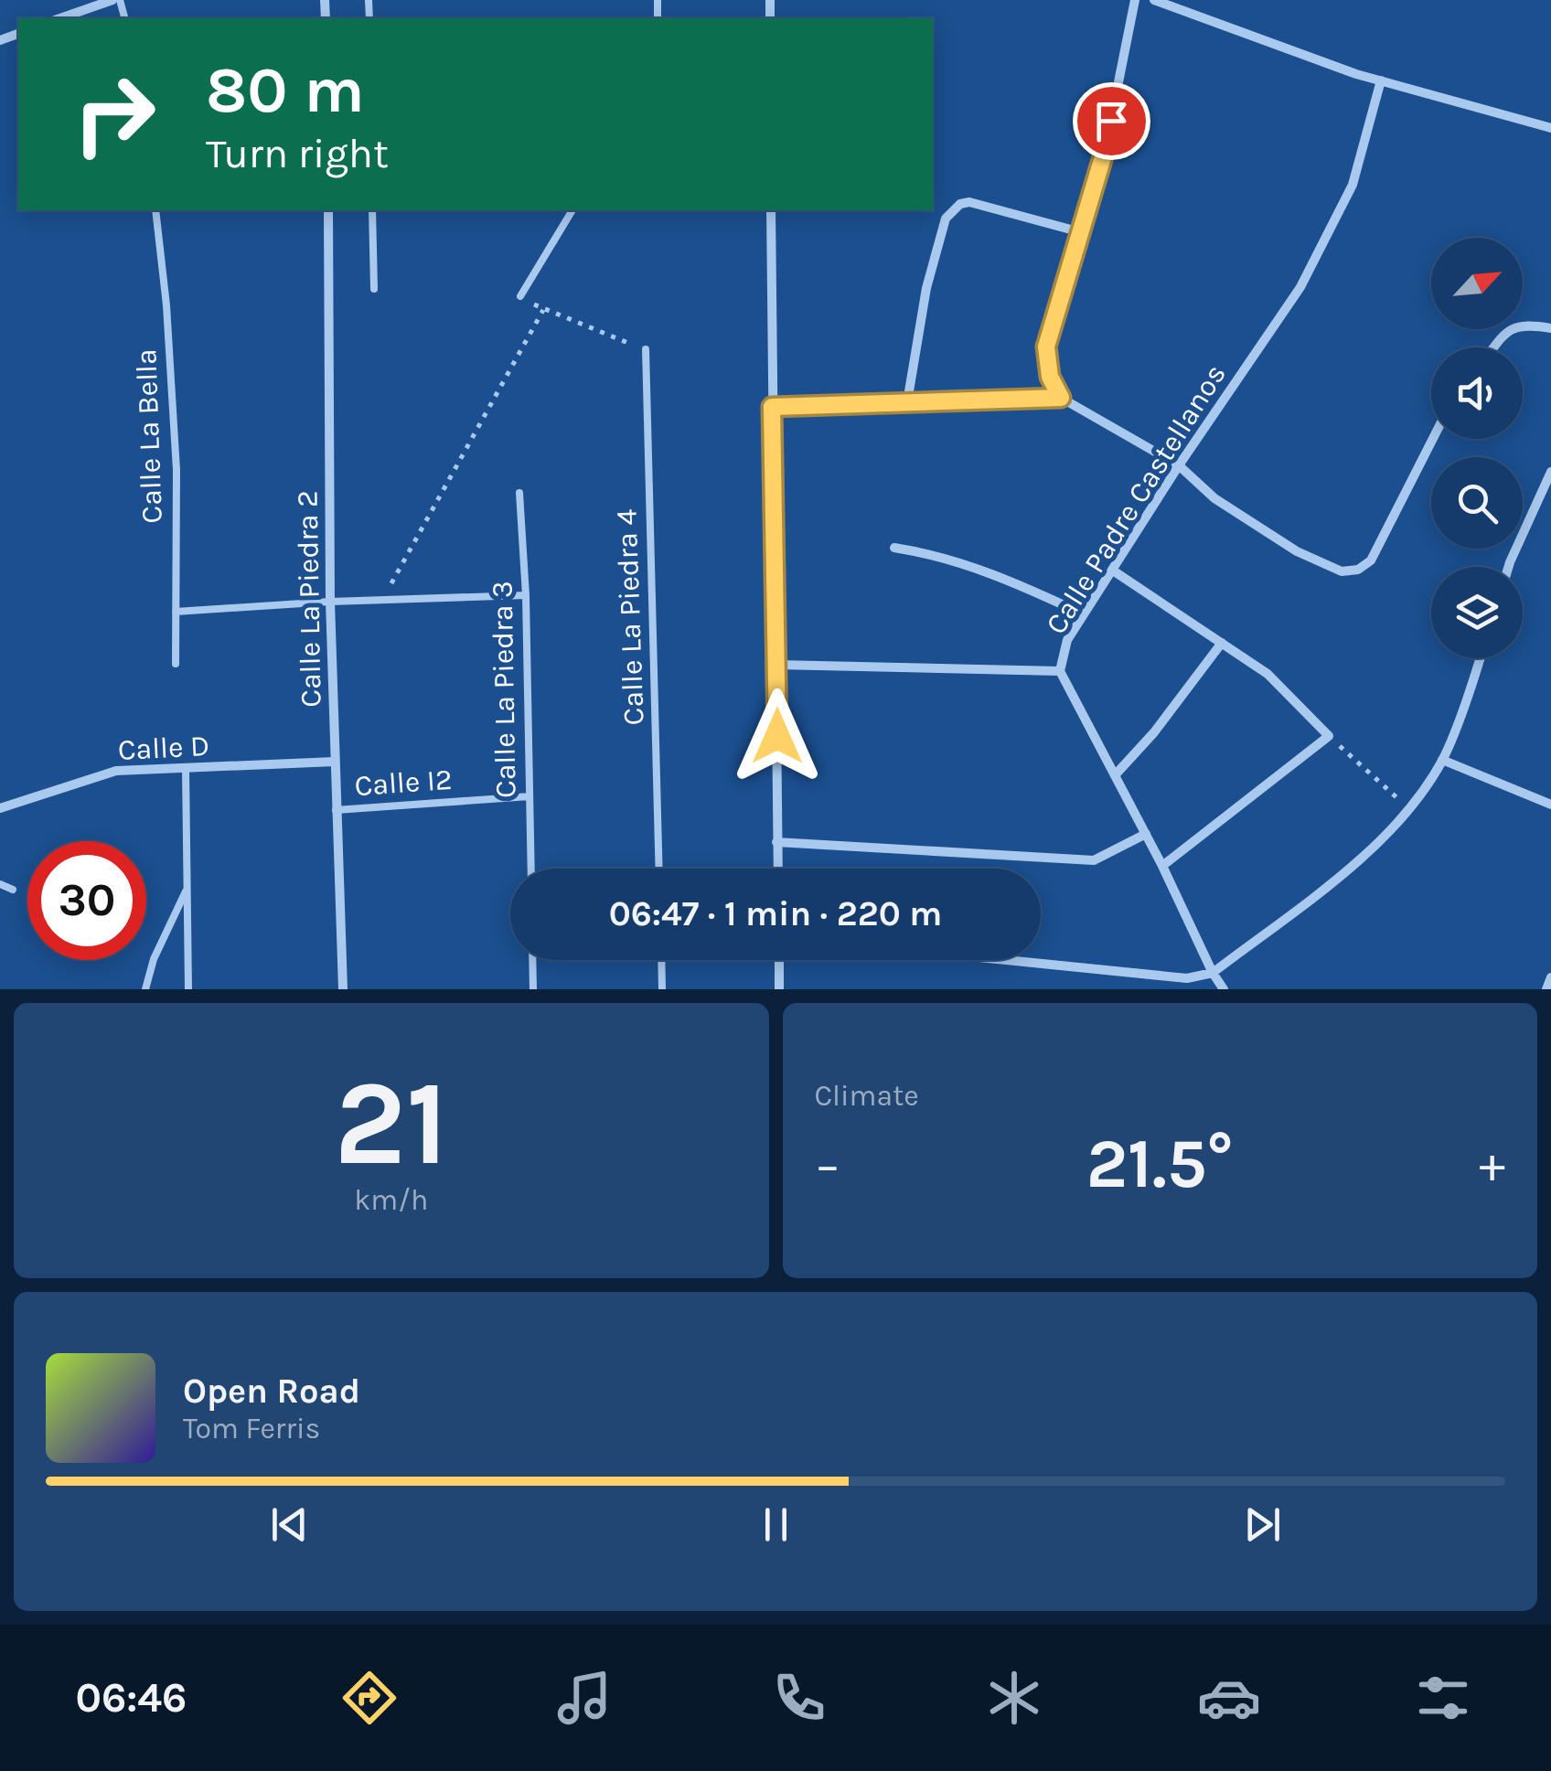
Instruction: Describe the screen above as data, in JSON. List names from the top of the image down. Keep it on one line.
{"streets":{"street":["Calle Padre Castellanos","Calle La Piedra 2","Calle D"],"lane":["Calle La Bella","Calle La Piedra 4","Calle La Piedra 3","Calle I2"]},"crossings":[["Calle La Piedra 2","Calle D"],["Calle La Piedra 2","Calle I2"],["Calle La Piedra 3","Calle I2"]],"north":"top right","page":{"turn":["80 m","Turn right"],"limit":"30","trip":"06:47 · 1 min · 220 m","tile":[["21","km/h"],"Climate"],"heat":["−","21.5°","+"],"song":["Open Road","Tom Ferris"],"tabs":"06:46"}}
